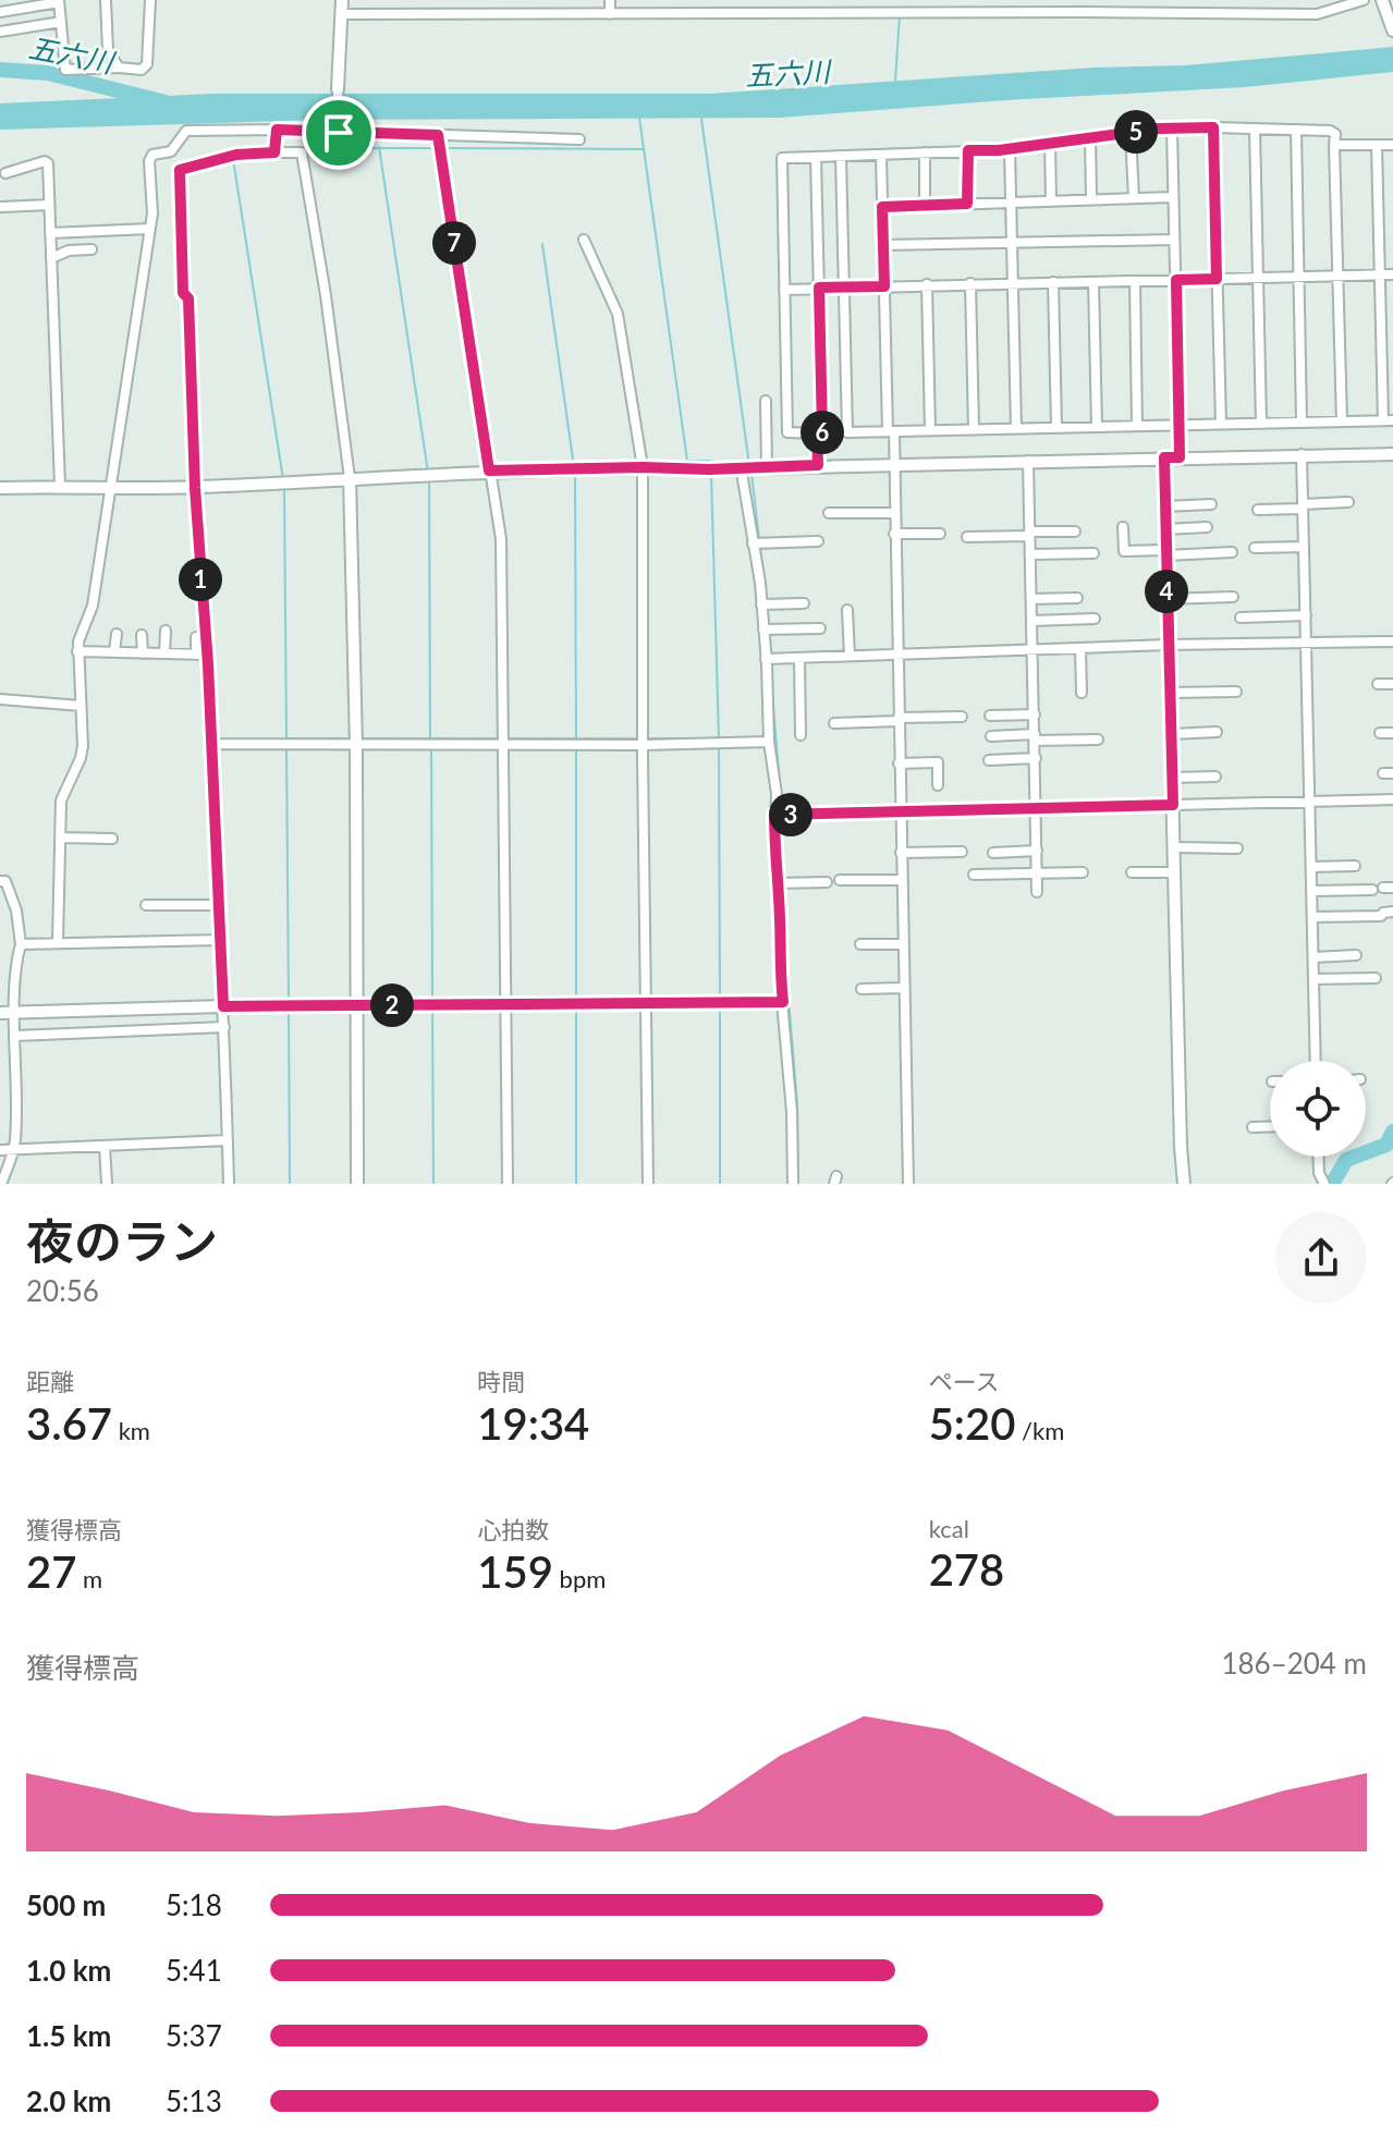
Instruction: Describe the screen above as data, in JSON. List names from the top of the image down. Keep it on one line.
{"water":["五六川"],"page":{"pins":["5","7","6","1","4","3","2"],"heading":["夜のラン","20:56"],"stats":[["距離","3.67 km"],["時間","19:34"],["ペース","5:20 /km"],["獲得標高","27 m"],["心拍数","159 bpm"],["kcal","278"]],"chart":["獲得標高","186–204 m"],"list":[{"name":"500 m","note":"5:18"},{"name":"1.0 km","note":"5:41"},{"name":"1.5 km","note":"5:37"},{"name":"2.0 km","note":"5:13"}]}}
